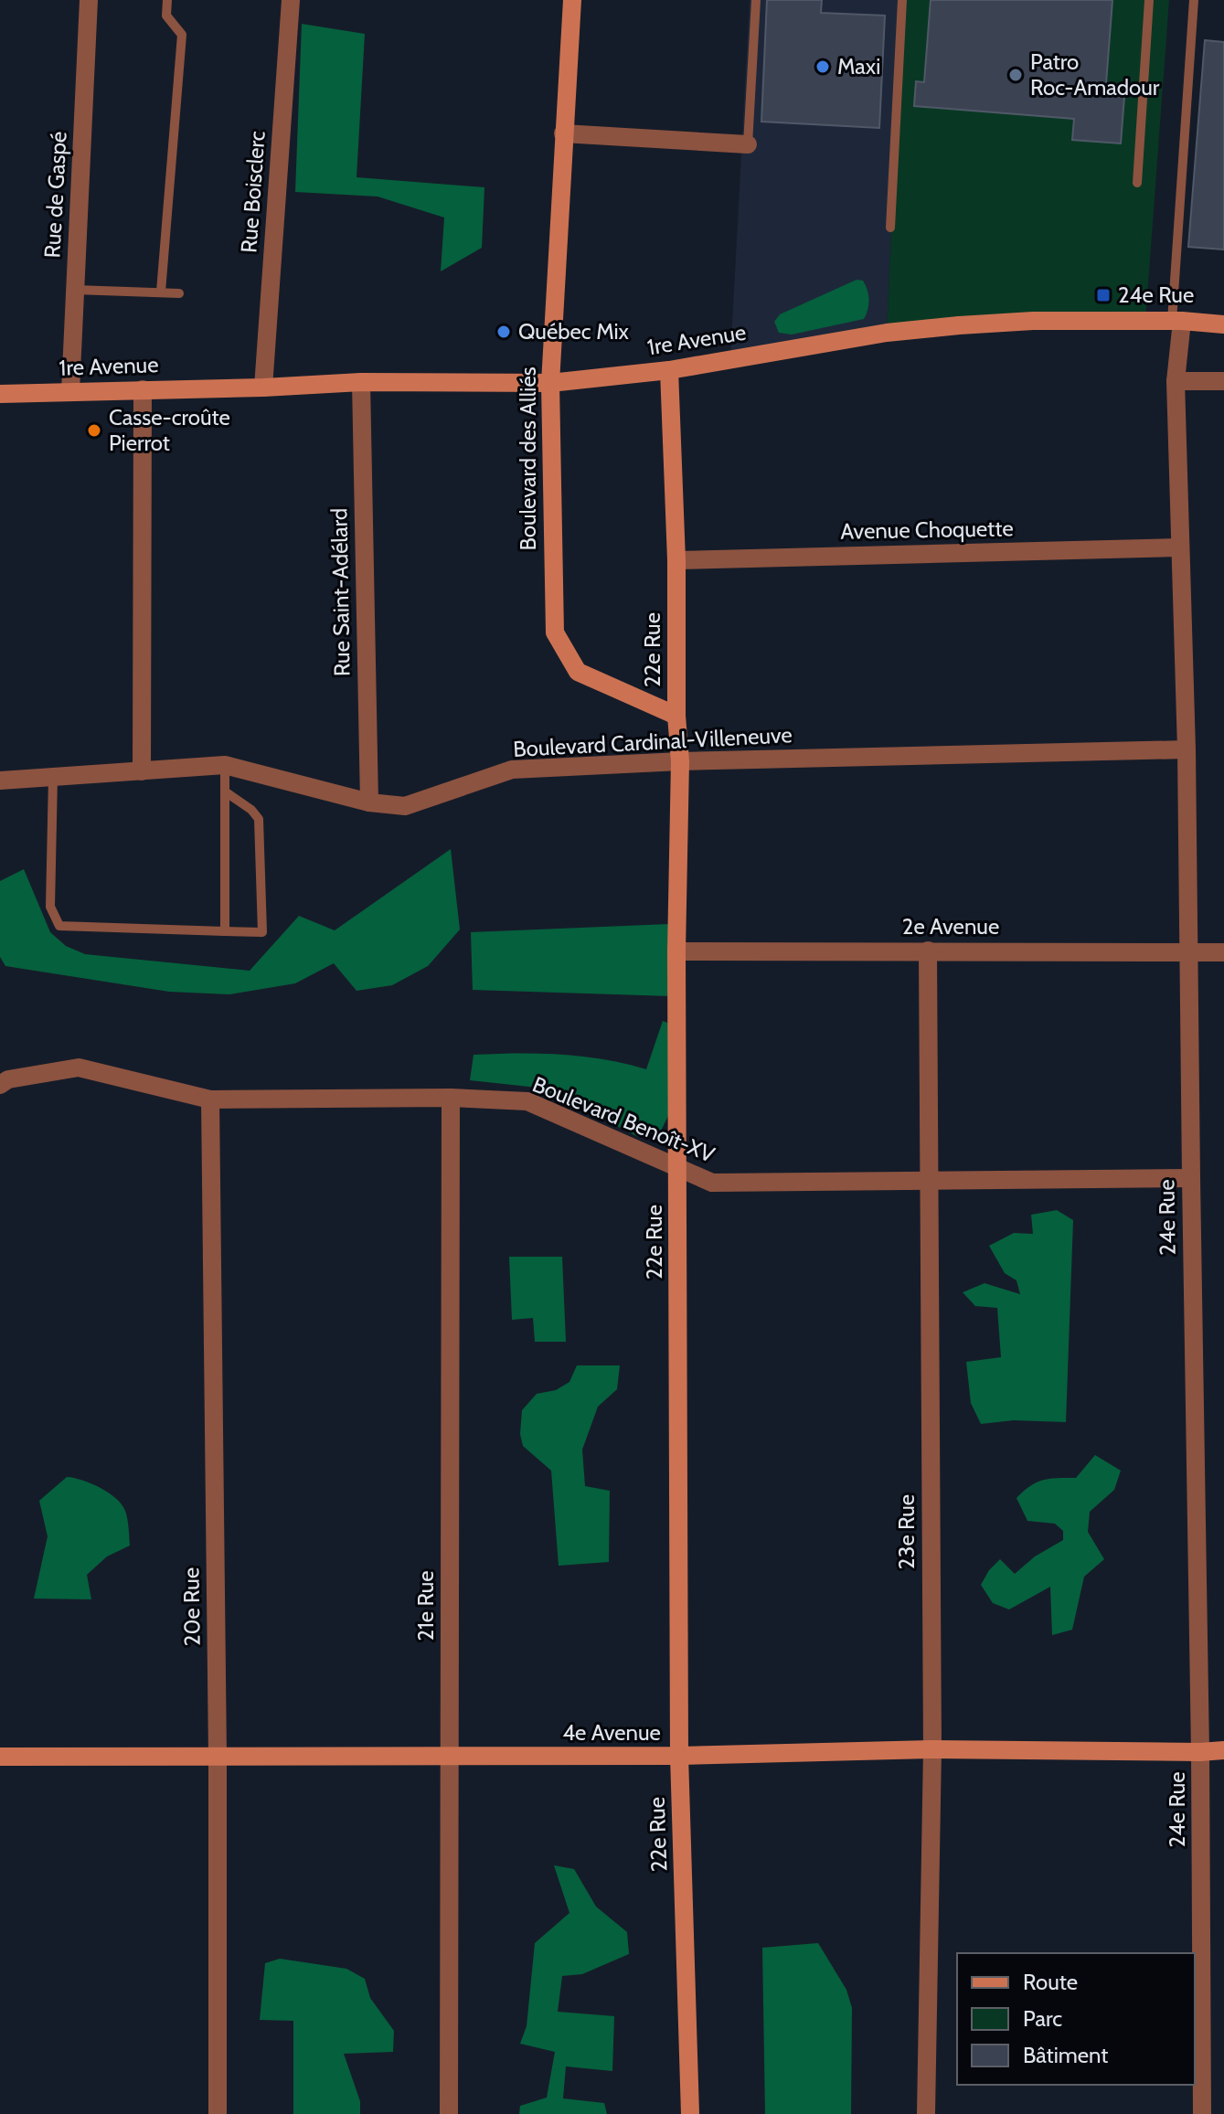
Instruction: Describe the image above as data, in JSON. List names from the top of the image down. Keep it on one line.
{"streets":{"street":["Rue Boisclerc","Rue de Gaspé","1re Avenue","Boulevard des Alliés","Avenue Choquette","Rue Saint-Adélard","22e Rue","Boulevard Cardinal-Villeneuve","2e Avenue","Boulevard Benoît-XV","24e Rue","23e Rue","21e Rue","20e Rue","4e Avenue"]},"crossings":[["Rue Boisclerc","1re Avenue"],["Rue de Gaspé","1re Avenue"],["1re Avenue","Boulevard des Alliés"],["1re Avenue","Rue Saint-Adélard"],["1re Avenue","22e Rue"],["1re Avenue","24e Rue"],["Boulevard des Alliés","22e Rue"],["Avenue Choquette","22e Rue"],["Avenue Choquette","24e Rue"],["Rue Saint-Adélard","Boulevard Cardinal-Villeneuve"],["22e Rue","Boulevard Cardinal-Villeneuve"],["22e Rue","2e Avenue"],["22e Rue","Boulevard Benoît-XV"],["22e Rue","4e Avenue"],["Boulevard Cardinal-Villeneuve","24e Rue"],["2e Avenue","24e Rue"],["2e Avenue","23e Rue"],["Boulevard Benoît-XV","24e Rue"],["Boulevard Benoît-XV","23e Rue"],["Boulevard Benoît-XV","21e Rue"],["Boulevard Benoît-XV","20e Rue"],["24e Rue","4e Avenue"],["23e Rue","4e Avenue"],["21e Rue","4e Avenue"],["20e Rue","4e Avenue"]],"places":{"other":["Maxi","Patro Roc-Amadour","Québec Mix","Casse-croûte Pierrot"],"transit":["24e Rue"]},"legend":["Route","Parc","Bâtiment"]}
